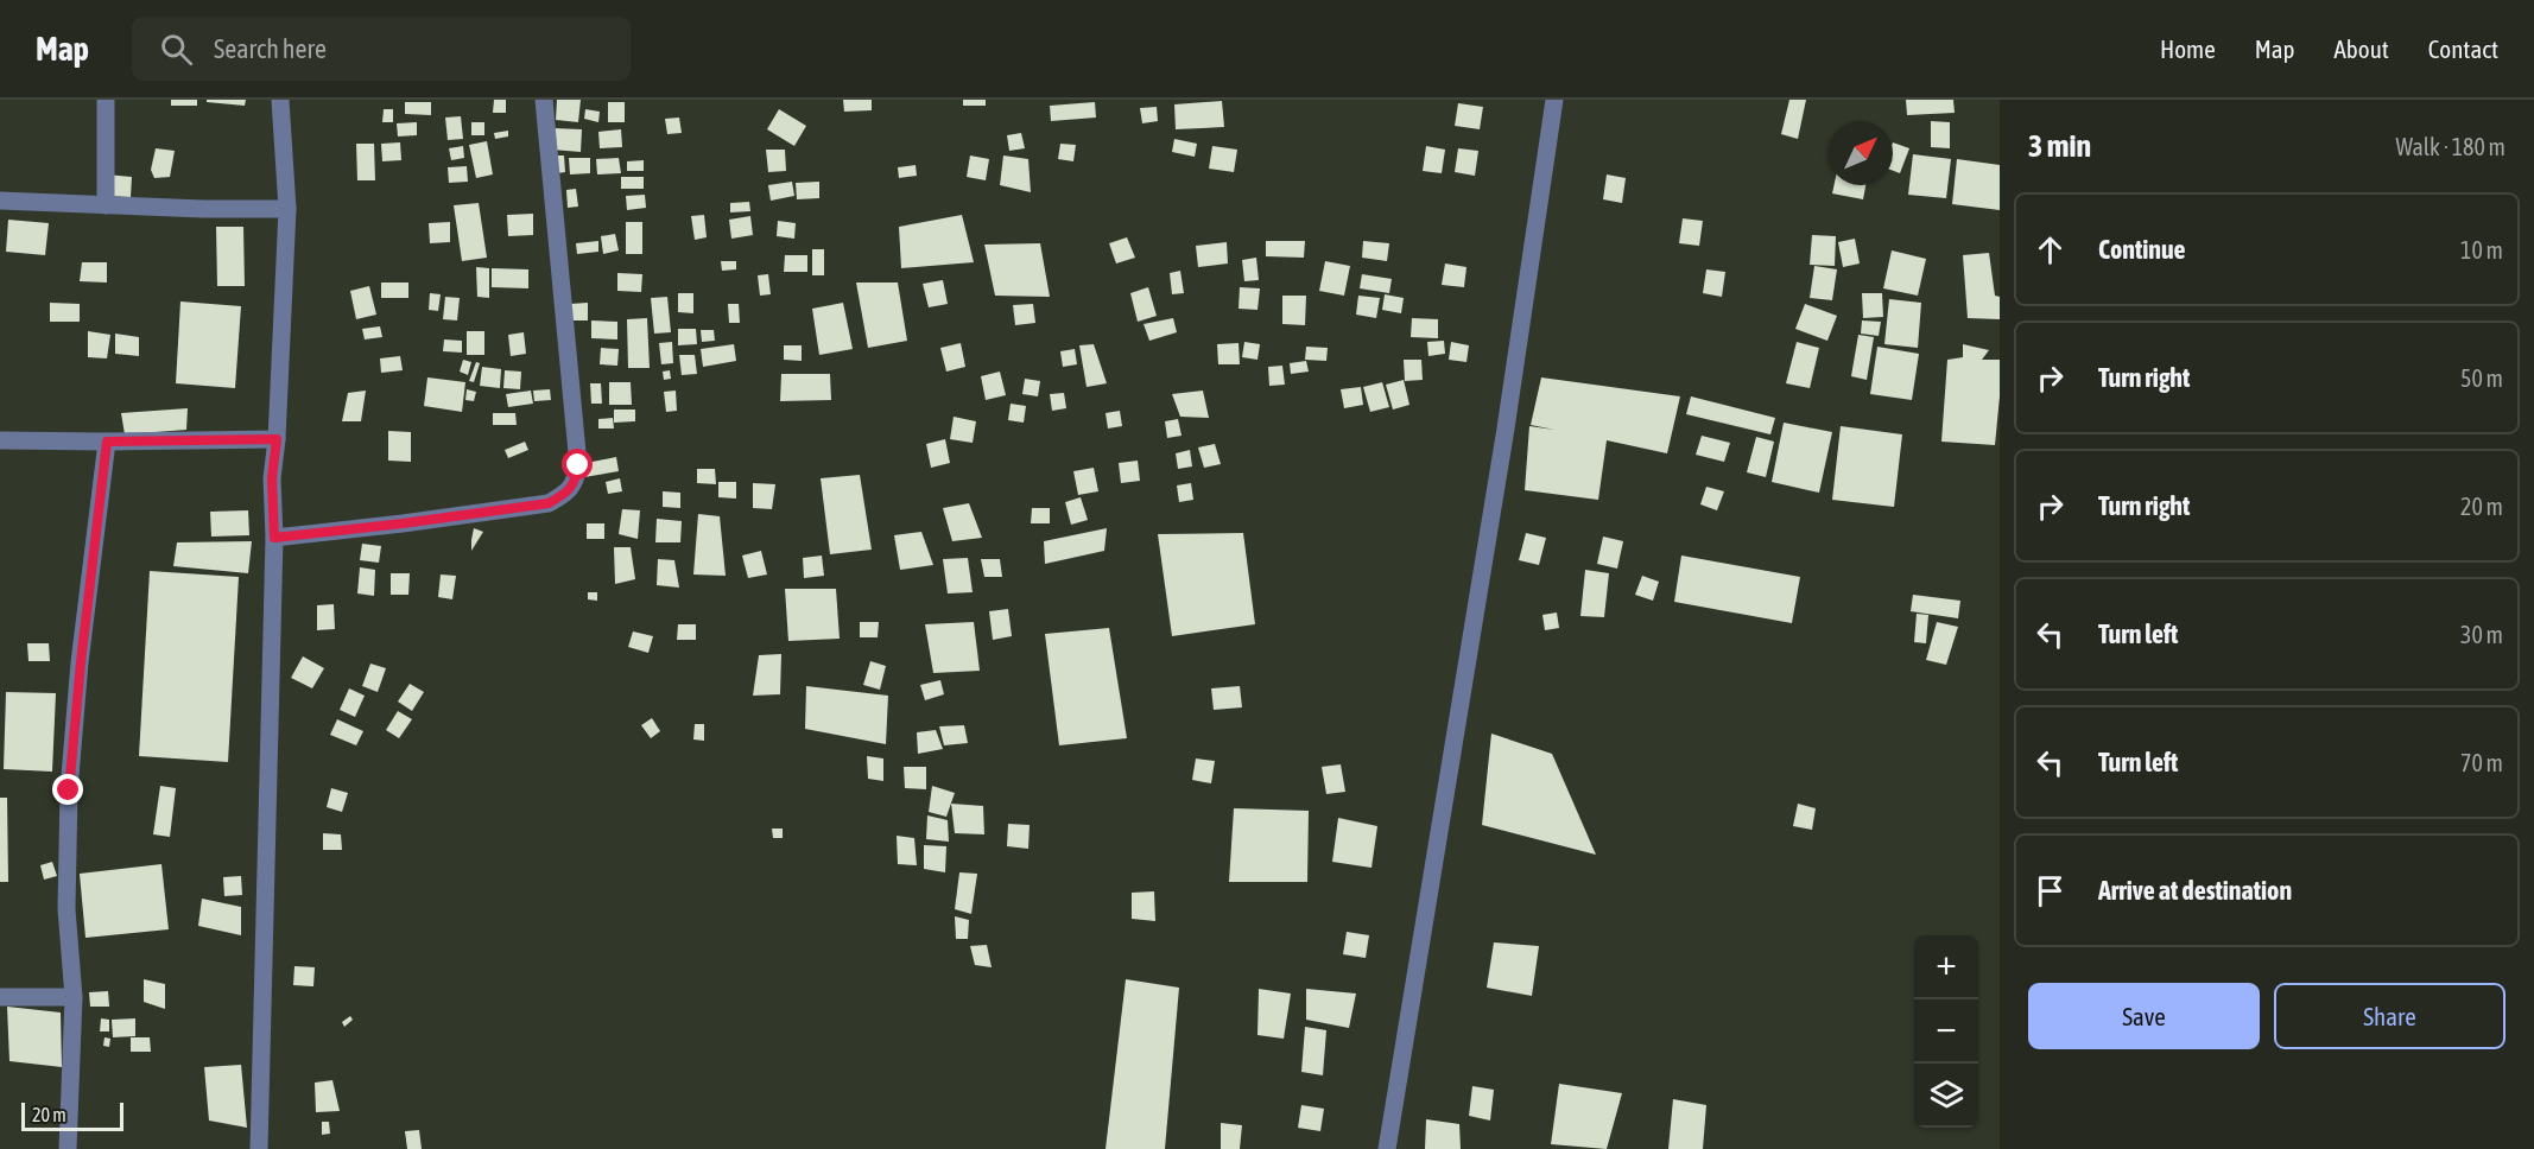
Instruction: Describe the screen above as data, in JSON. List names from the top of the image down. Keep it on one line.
{"scale_bar":"20 m","north":"top right","page":{"header":"Map","search":"Search here","nav":["Home","Map","About","Contact"],"heading":["3 min","Walk · 180 m"],"list":[["Continue","10 m"],["Turn right","50 m"],["Turn right","20 m"],["Turn left","30 m"],["Turn left","70 m"],"Arrive at destination"],"map_buttons":["+","−"],"buttons":["Save","Share"],"scale":"20 m"}}
